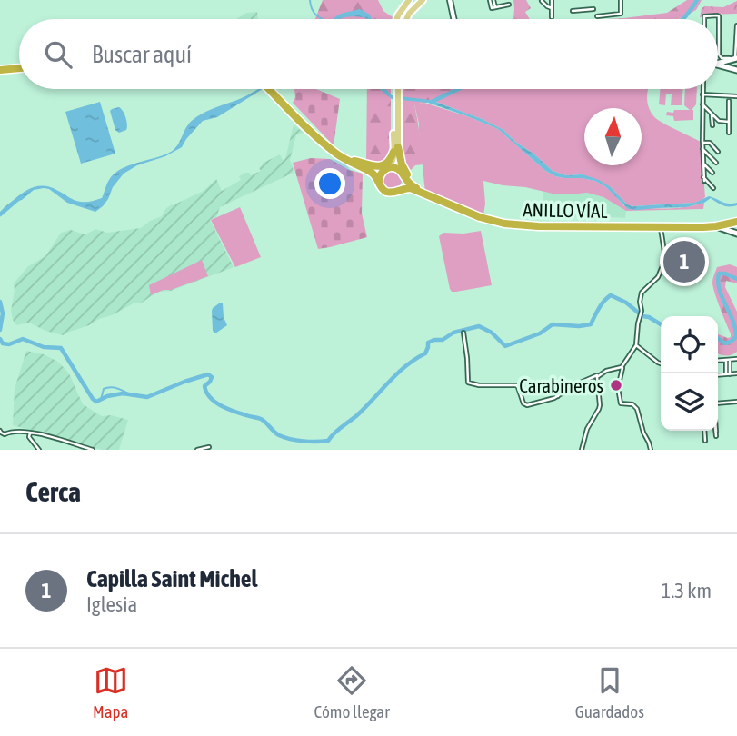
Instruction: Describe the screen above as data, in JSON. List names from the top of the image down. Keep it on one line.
{"streets":{"highway":["ANILLO VÍAL"]},"places":["Carabineros"],"north":"top","page":{"search":"Buscar aquí","pins":"1","heading":"Cerca","list":[{"mark":"1","name":"Capilla Saint Michel","note":"Iglesia","value":"1.3 km"}],"nav":["Mapa","Cómo llegar","Guardados"]}}
